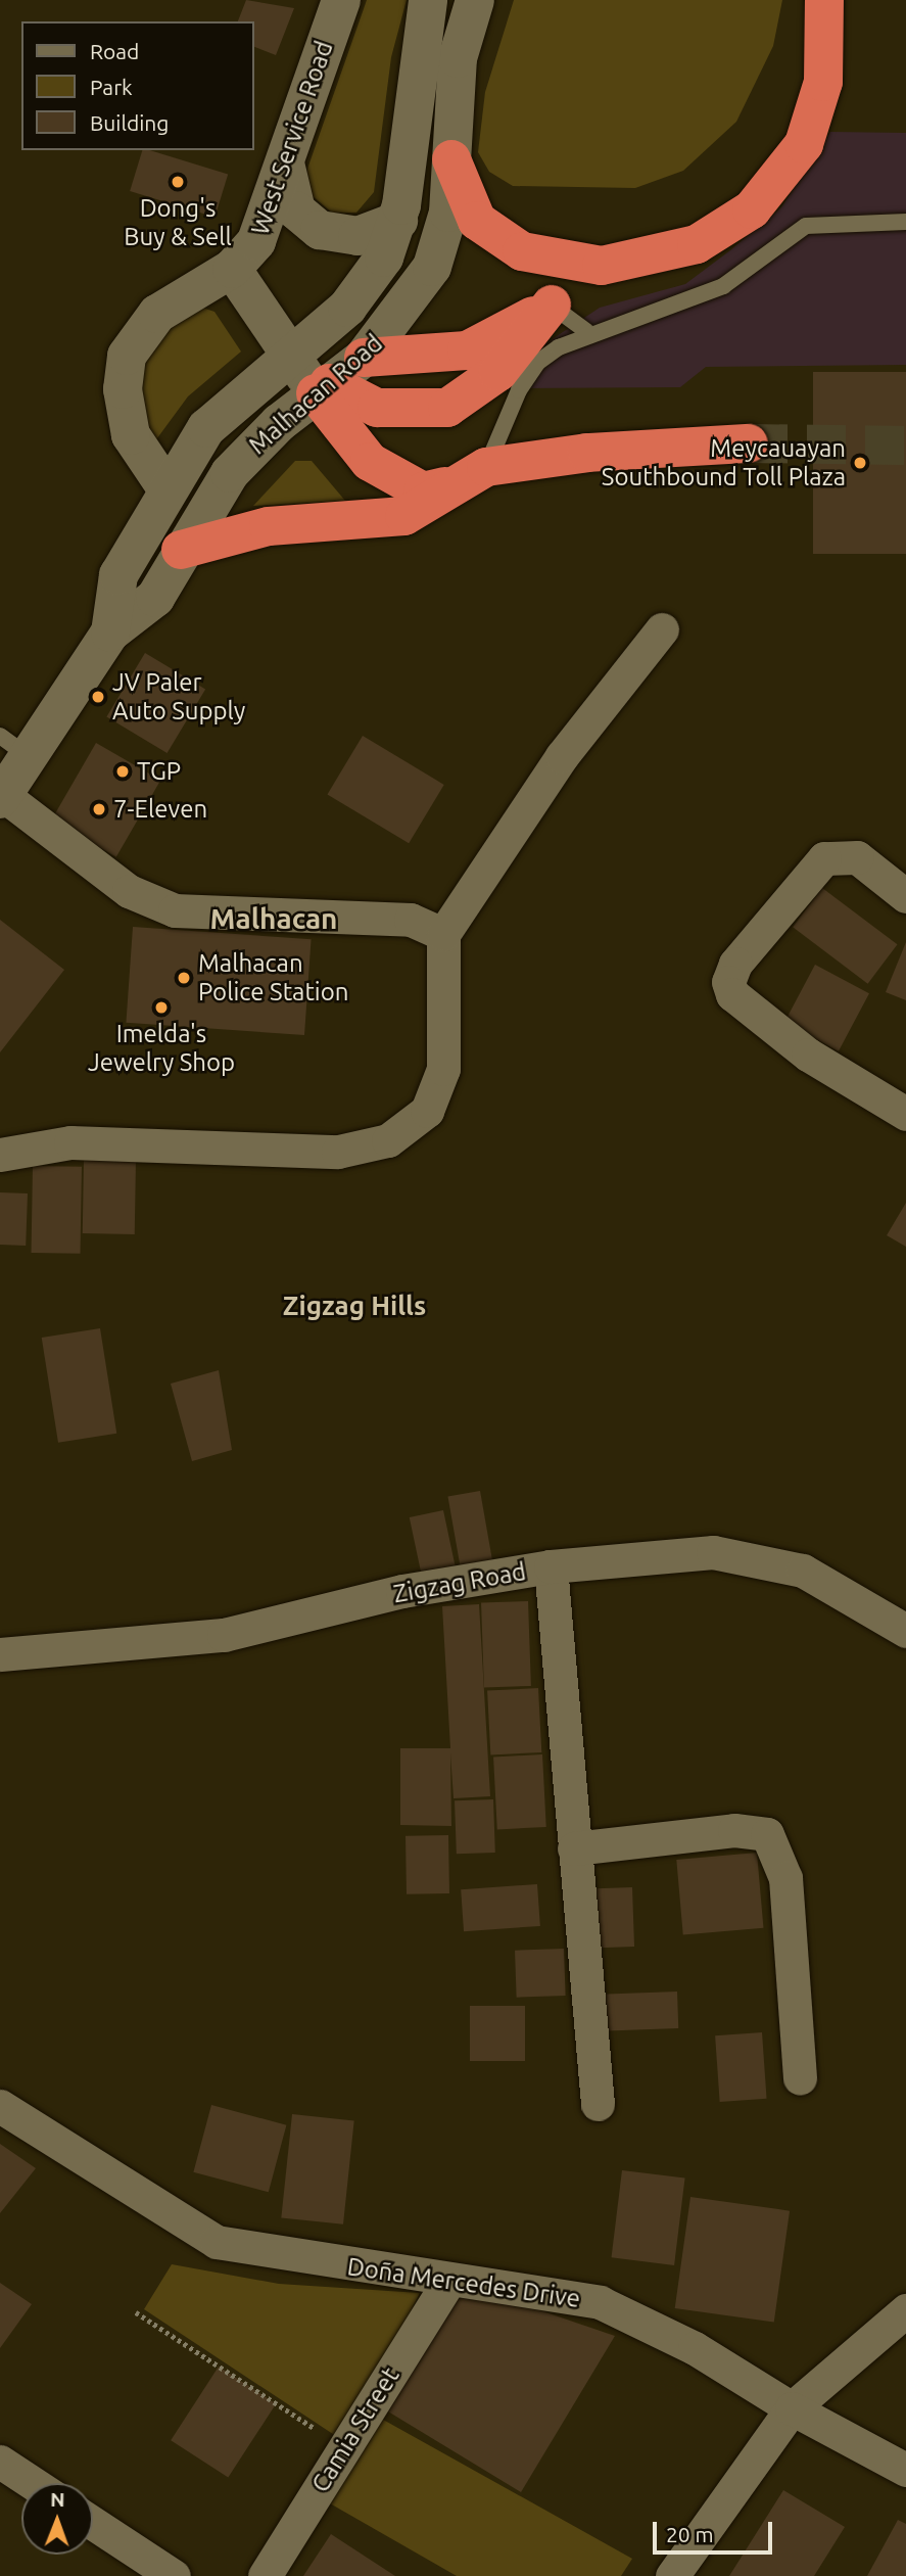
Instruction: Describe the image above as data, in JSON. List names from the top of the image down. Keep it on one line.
{"streets":{"main road":["West Service Road","Malhacan Road"],"street":["Zigzag Road","Doña Mercedes Drive","Camia Street"]},"crossings":[["West Service Road","Malhacan Road"],["Doña Mercedes Drive","Camia Street"]],"districts":["Malhacan","Zigzag Hills"],"places":["Dong's Buy & Sell","Meycauayan Southbound Toll Plaza","JV Paler Auto Supply","TGP","7-Eleven","Malhacan Police Station","Imelda's Jewelry Shop"],"legend":["Road","Park","Building"],"scale_bar":"20 m","north":"top"}
